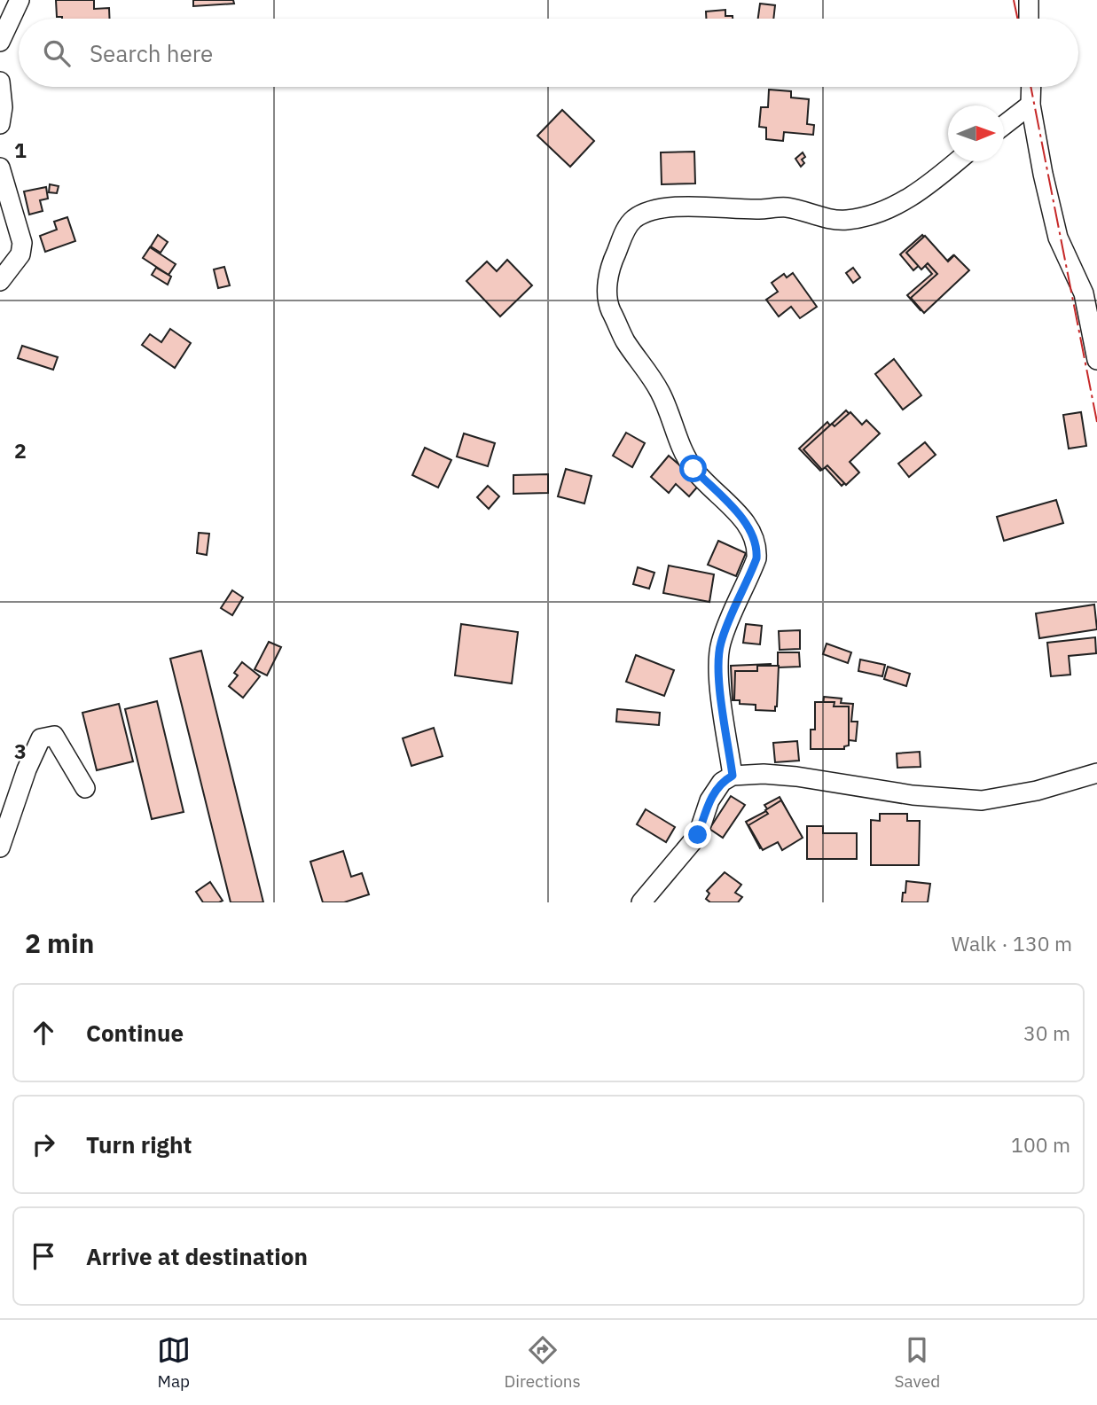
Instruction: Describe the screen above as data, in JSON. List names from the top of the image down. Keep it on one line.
{"north":"right","page":{"search":"Search here","heading":["2 min","Walk · 130 m"],"list":[["Continue","30 m"],["Turn right","100 m"],"Arrive at destination"],"nav":["Map","Directions","Saved"]},"grid":{"rows":["1","2","3"]}}
